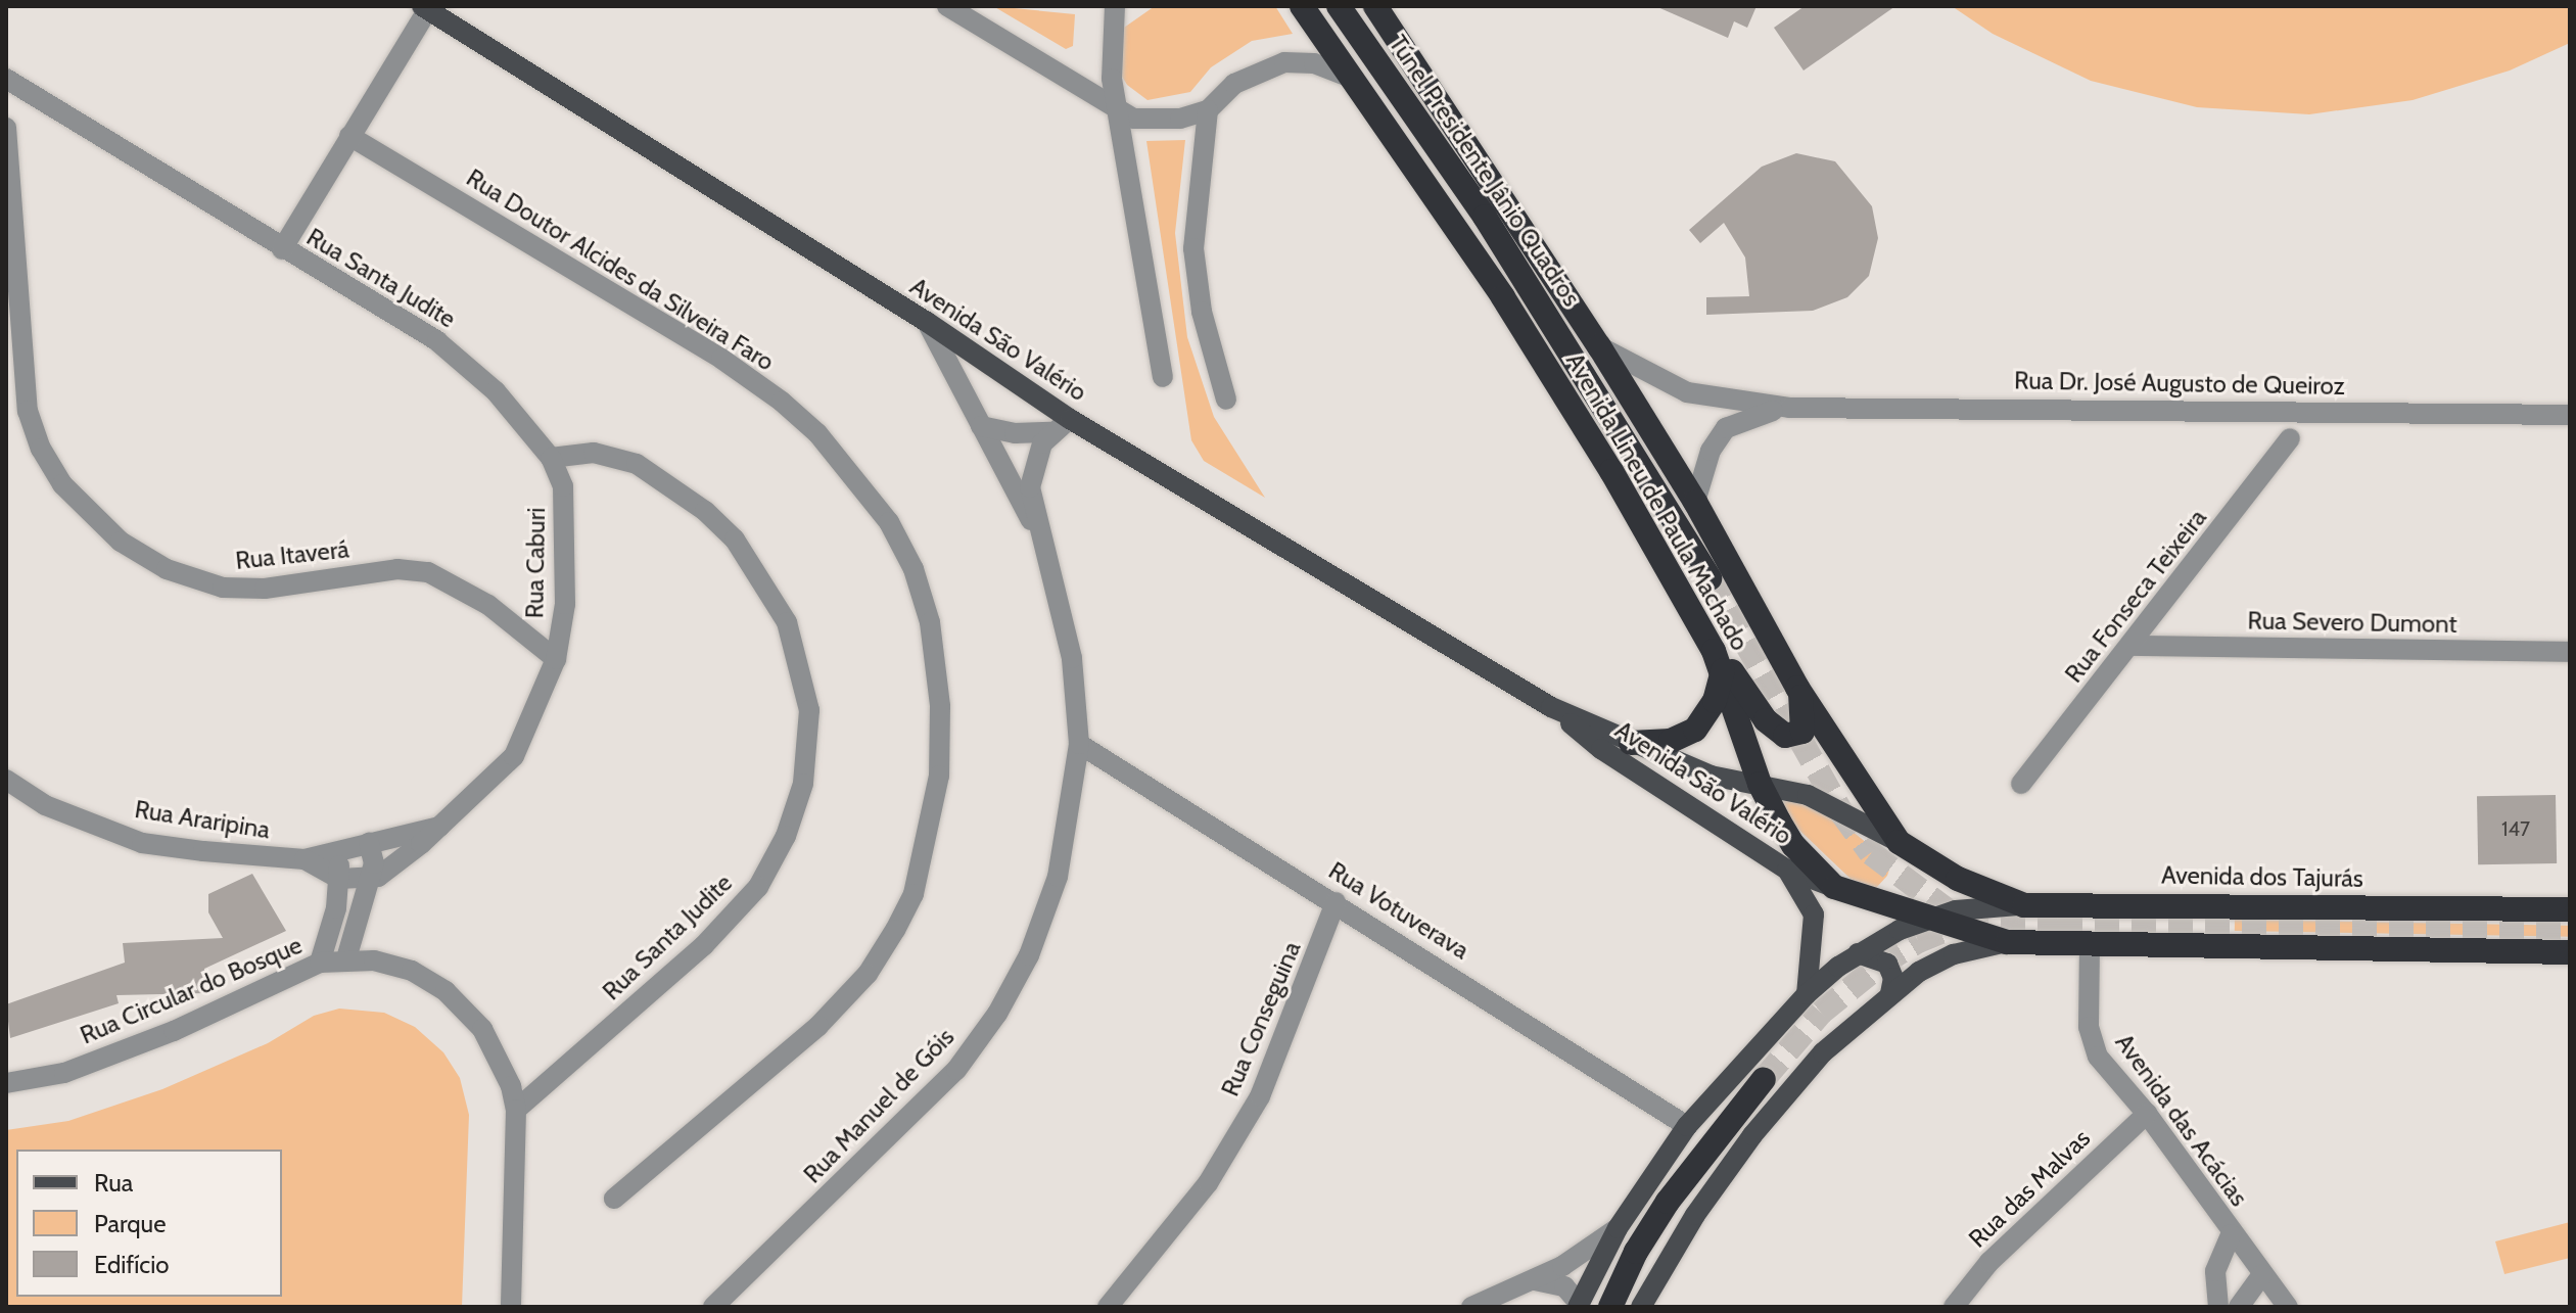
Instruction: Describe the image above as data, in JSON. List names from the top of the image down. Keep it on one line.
{"streets":{"highway":["Túnel Presidente Jânio Quadros","Avenida Lineu de Paula Machado","Avenida dos Tajurás"],"main road":["Avenida São Valério"],"street":["Rua Doutor Alcides da Silveira Faro","Rua Santa Judite","Rua Dr. José Augusto de Queiroz","Rua Itaverá","Rua Caburi","Rua Fonseca Teixeira","Rua Severo Dumont","Rua Araripina","Rua Votuverava","Rua Circular do Bosque","Rua Conseguina","Rua Manuel de Góis","Avenida das Acácias","Rua das Malvas"]},"crossings":[["Rua Santa Judite","Rua Caburi"],["Rua Santa Judite","Rua Circular do Bosque"],["Avenida São Valério","Avenida Lineu de Paula Machado"],["Avenida São Valério","Rua Manuel de Góis"],["Avenida Lineu de Paula Machado","Avenida dos Tajurás"],["Rua Itaverá","Rua Caburi"],["Rua Fonseca Teixeira","Rua Severo Dumont"],["Avenida dos Tajurás","Rua Votuverava"],["Rua Votuverava","Rua Conseguina"],["Rua Votuverava","Rua Manuel de Góis"],["Avenida das Acácias","Rua das Malvas"]],"house_numbers":["147"],"legend":["Rua","Parque","Edifício"]}
